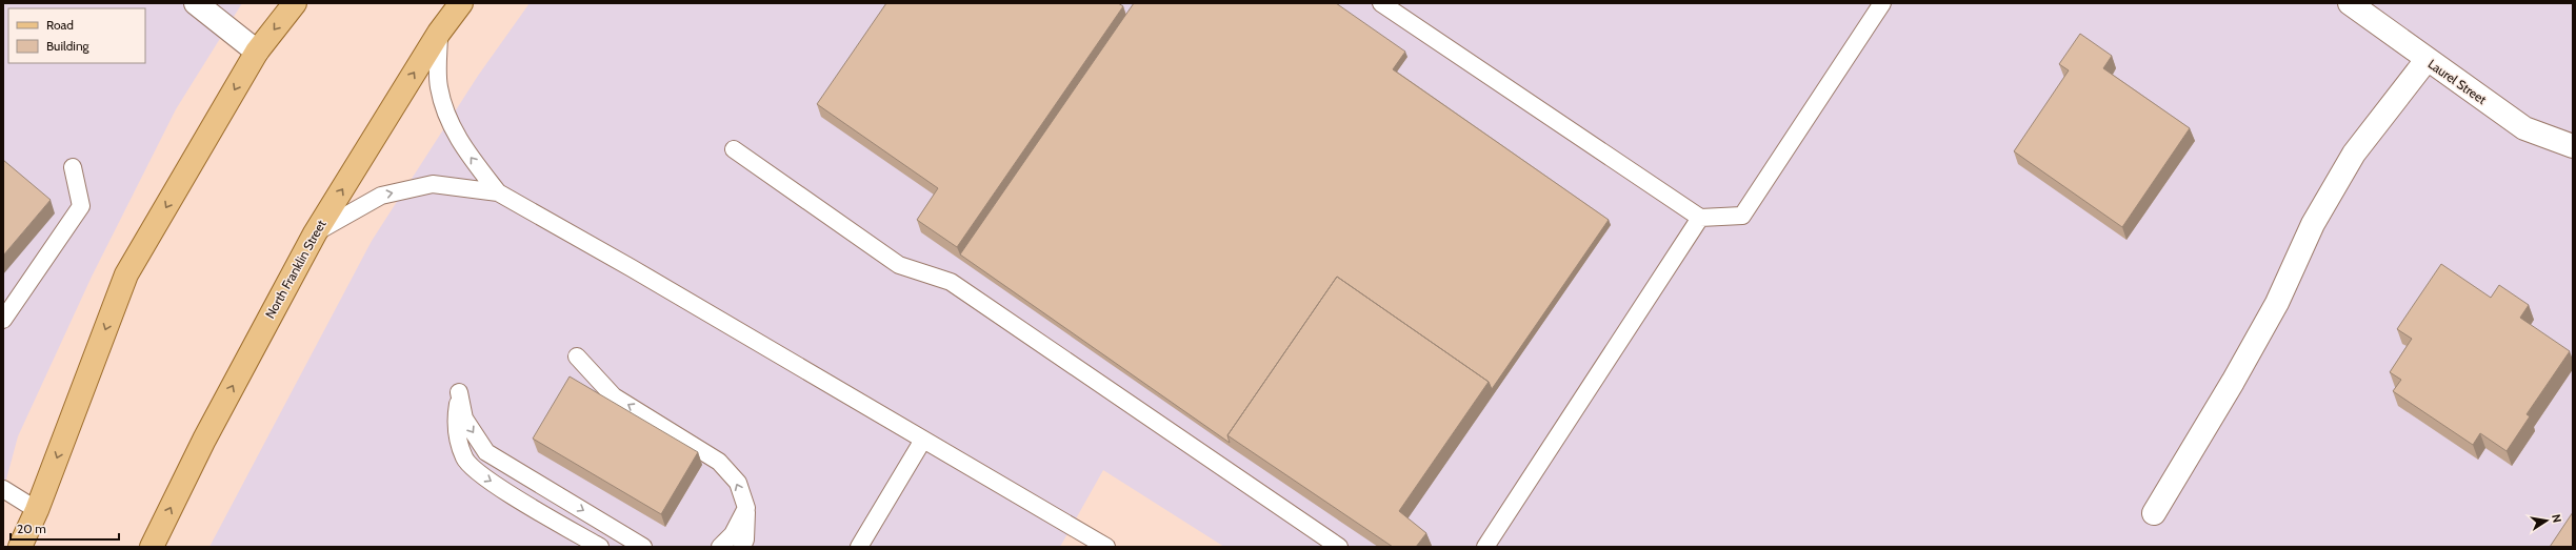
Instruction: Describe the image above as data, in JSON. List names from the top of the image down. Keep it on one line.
{"streets":{"main road":["North Franklin Street"],"street":["Laurel Street"]},"legend":["Road","Building"],"scale_bar":"20 m","north":"right"}
